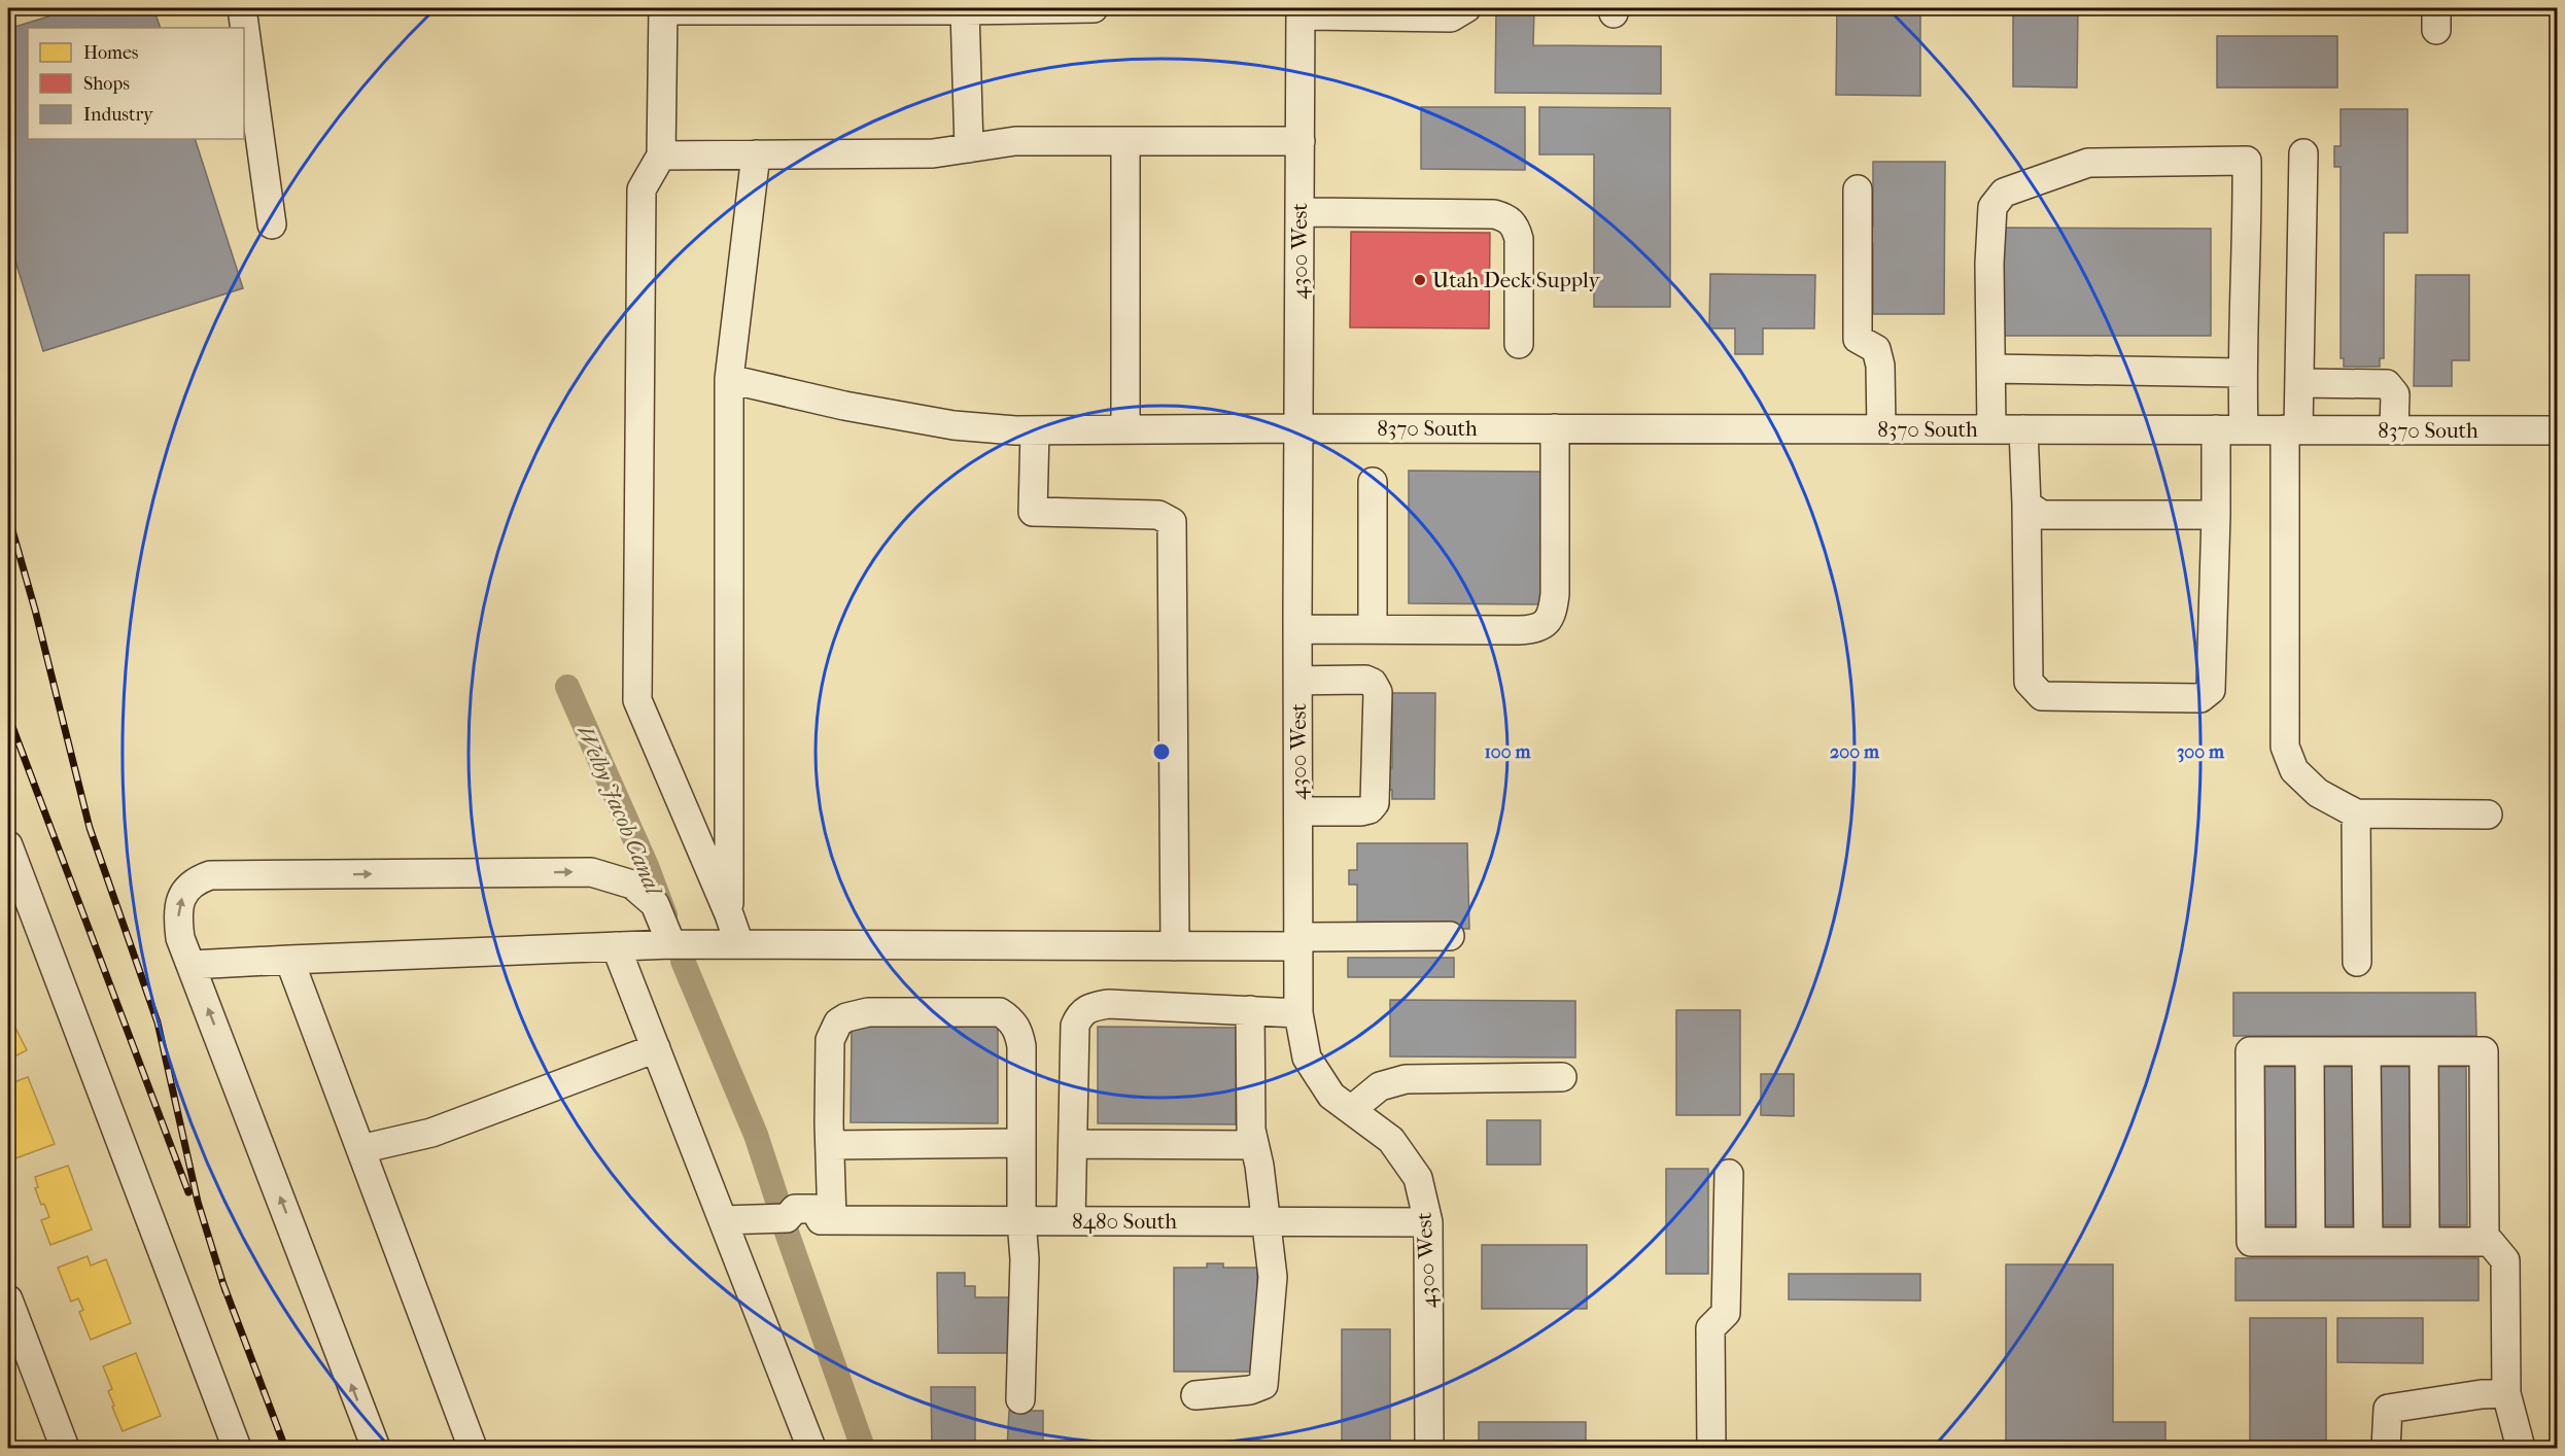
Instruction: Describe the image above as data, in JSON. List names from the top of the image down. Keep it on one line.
{"streets":{"street":["4300 West","8370 South","8480 South"]},"crossings":[["4300 West","8370 South"],["4300 West","8480 South"]],"water":["Welby Jacob Canal"],"places":["Utah Deck Supply"],"legend":["Homes","Shops","Industry"],"rings":["100 m","200 m","300 m"]}
